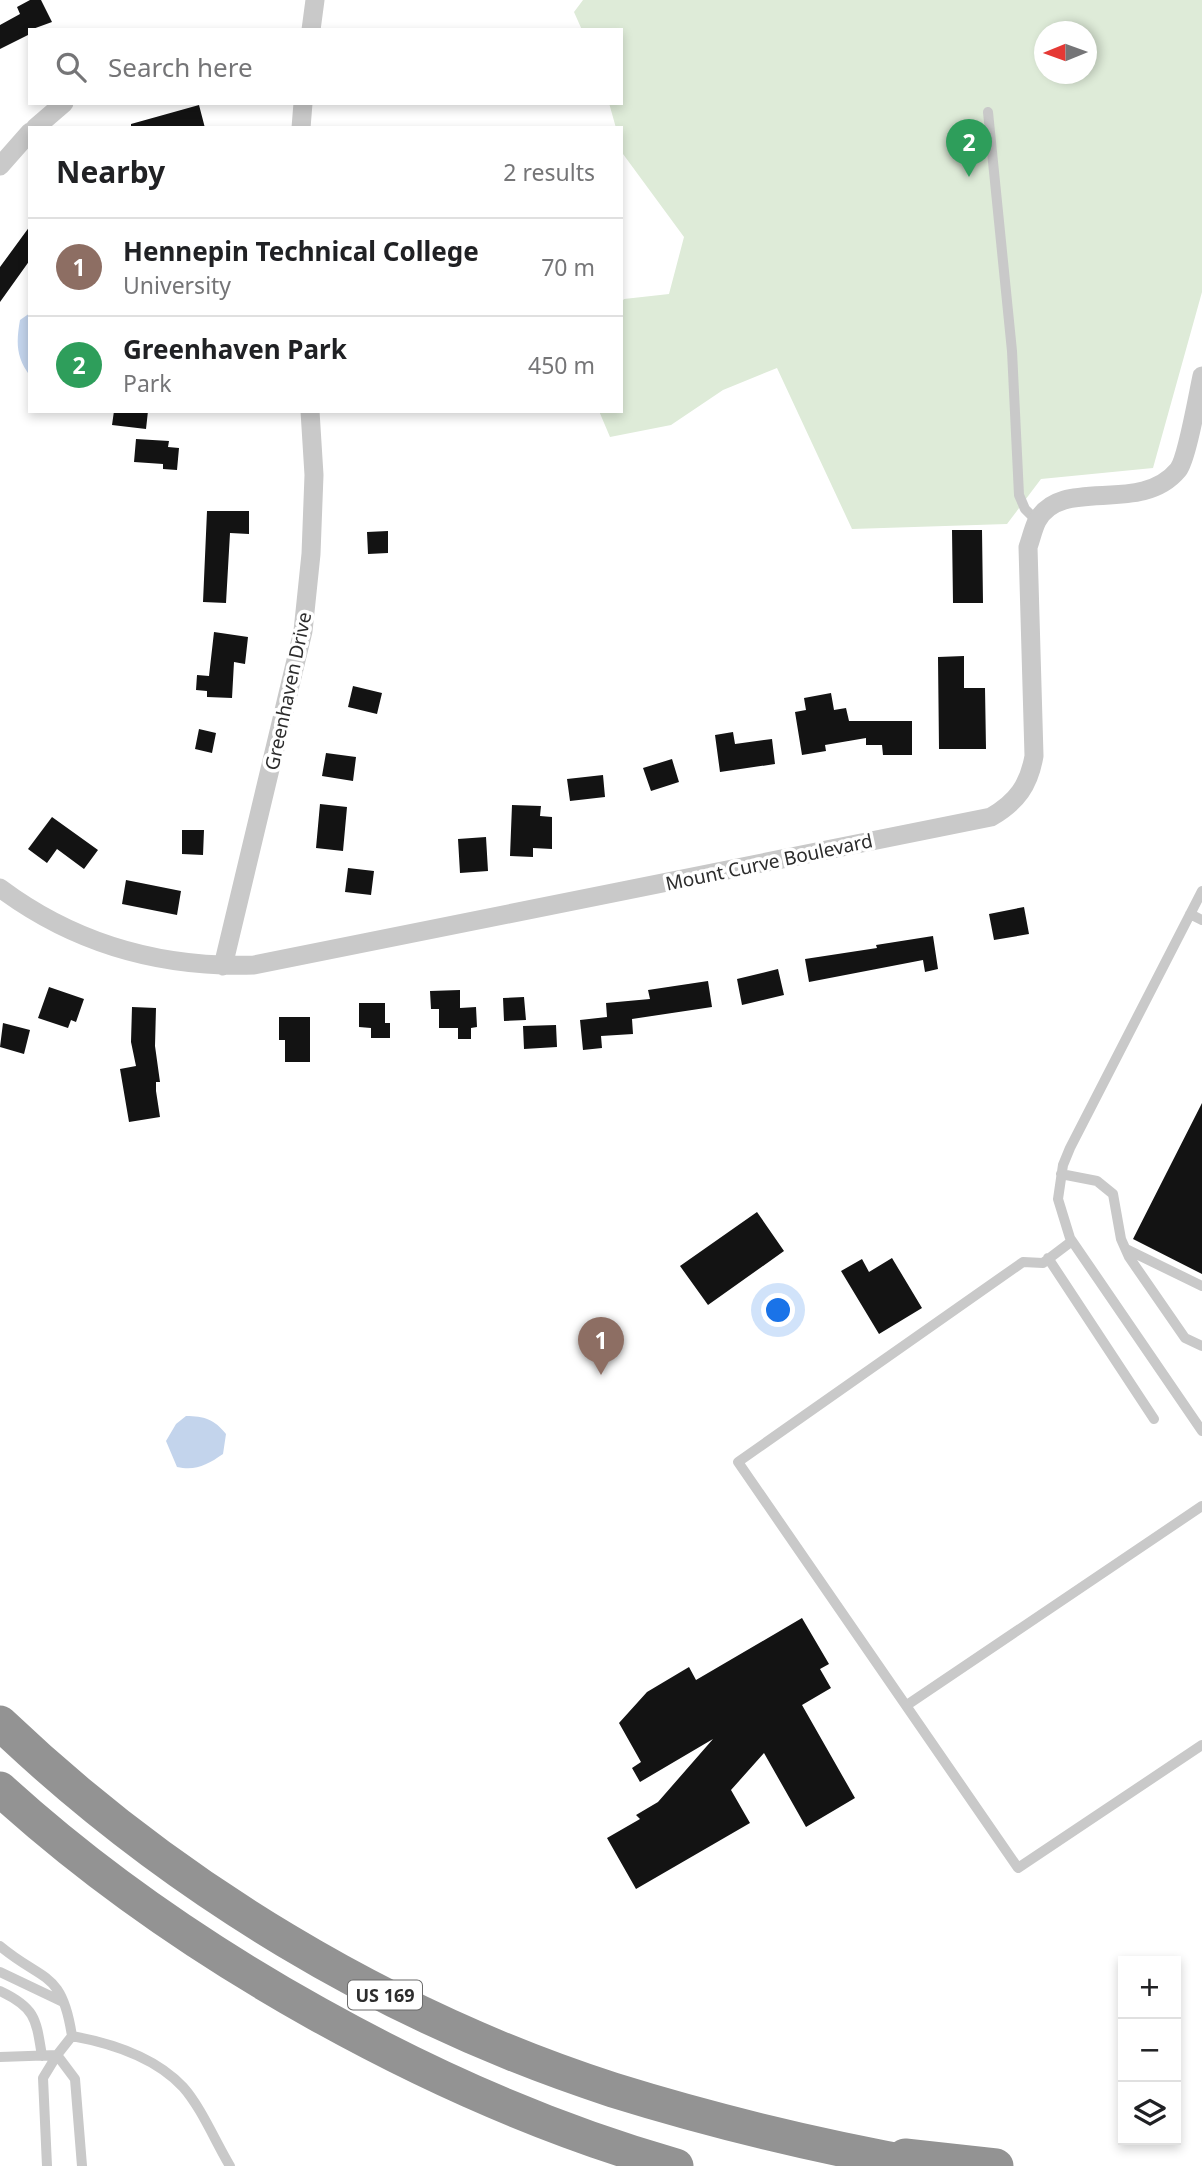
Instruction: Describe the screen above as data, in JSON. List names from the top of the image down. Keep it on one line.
{"streets":{"highway":["US 169"],"street":["Greenhaven Drive","Mount Curve Boulevard"]},"crossings":[["Greenhaven Drive","Mount Curve Boulevard"]],"north":"left","page":{"search":"Search here","pins":["2","1"],"heading":["Nearby","2 results"],"list":[{"mark":"1","name":"Hennepin Technical College","note":"University","value":"70 m"},{"mark":"2","name":"Greenhaven Park","note":"Park","value":"450 m"}],"map_buttons":["+","−"]}}
